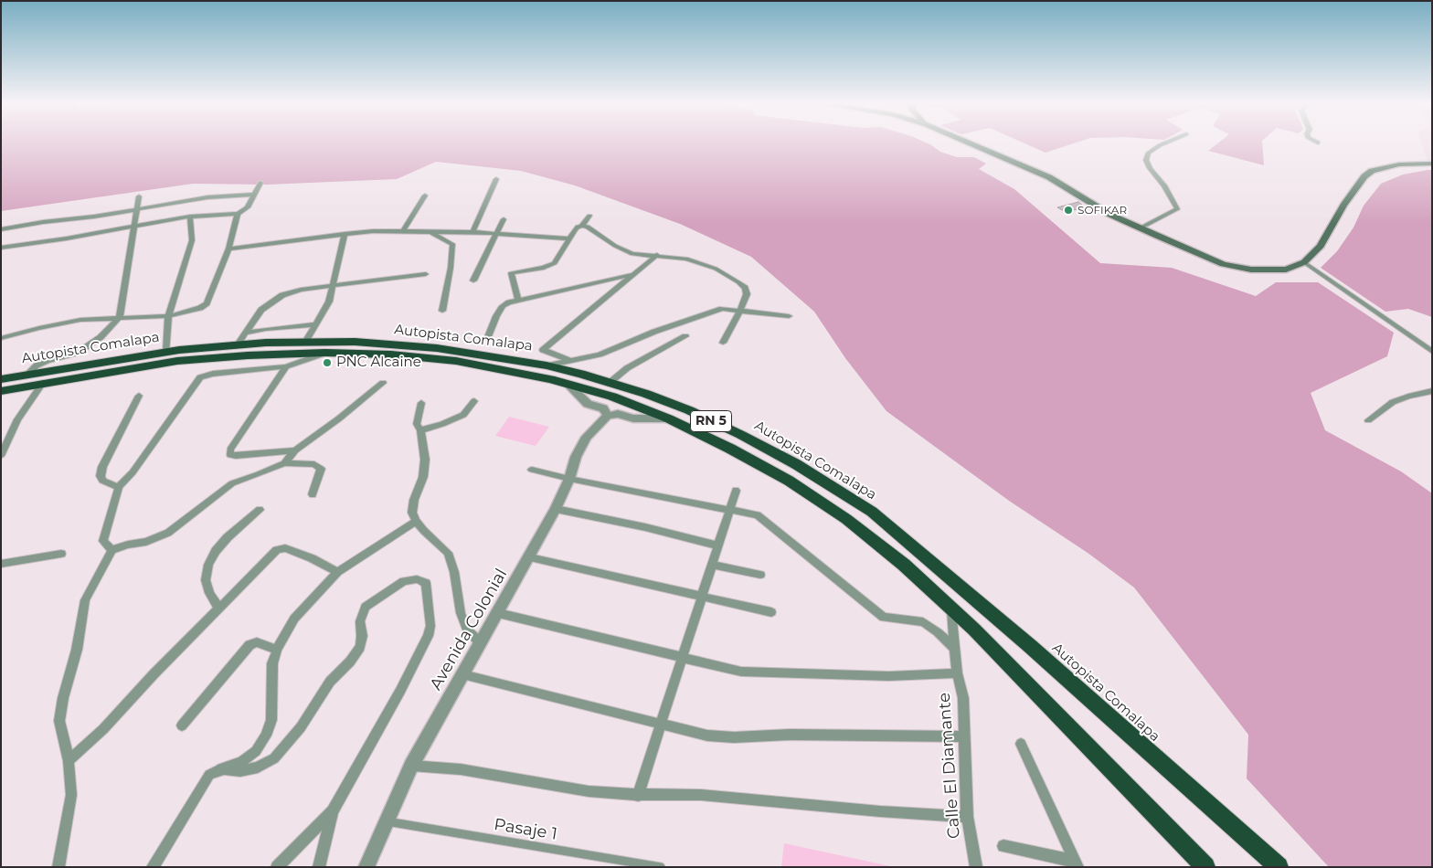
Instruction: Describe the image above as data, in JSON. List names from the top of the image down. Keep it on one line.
{"streets":{"highway":["Autopista Comalapa","RN 5"],"street":["Avenida Colonial","Calle El Diamante","Pasaje 1"]},"crossings":[["Autopista Comalapa","Calle El Diamante"],["Avenida Colonial","Pasaje 1"]],"places":["SOFIKAR","PNC Alcaine"]}
